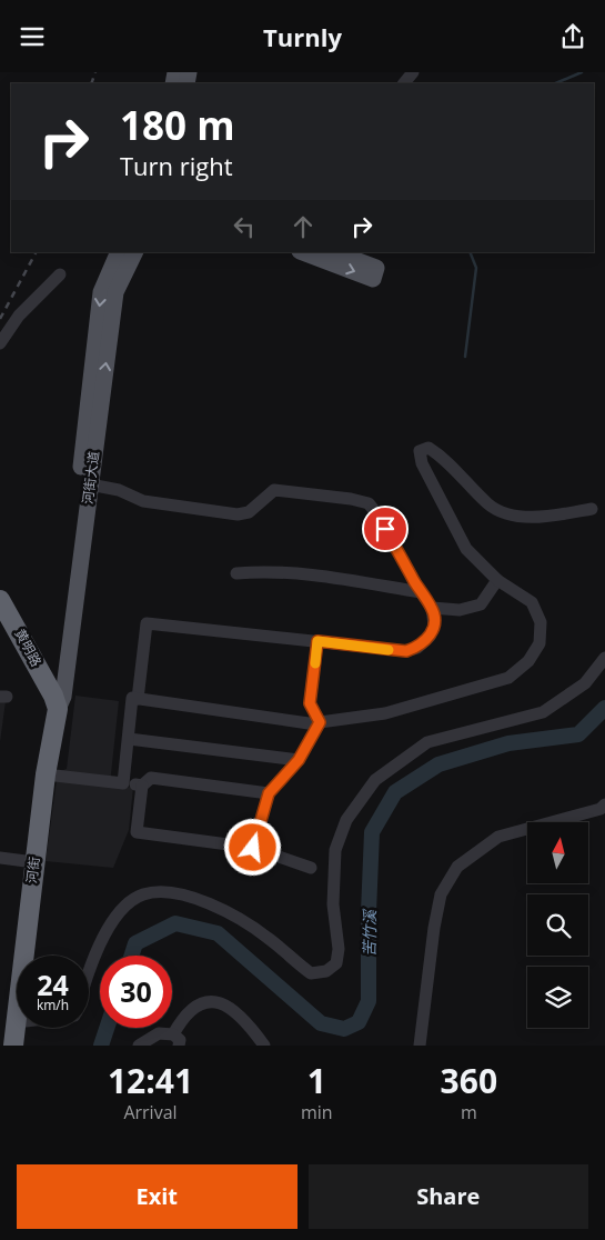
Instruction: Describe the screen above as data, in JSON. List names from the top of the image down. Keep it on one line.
{"streets":{"highway":["黄明路","河街"],"main road":["河街大道"]},"crossings":[["河街大道","黄明路"],["河街大道","河街"],["黄明路","河街"]],"water":["苦竹溪"],"north":"top","page":{"header":"Turnly","turn":["180 m","Turn right"],"speed":"24 km/h","limit":"30","eta":["12:41","Arrival","1","min","360","m"],"buttons":["Exit","Share"]}}
